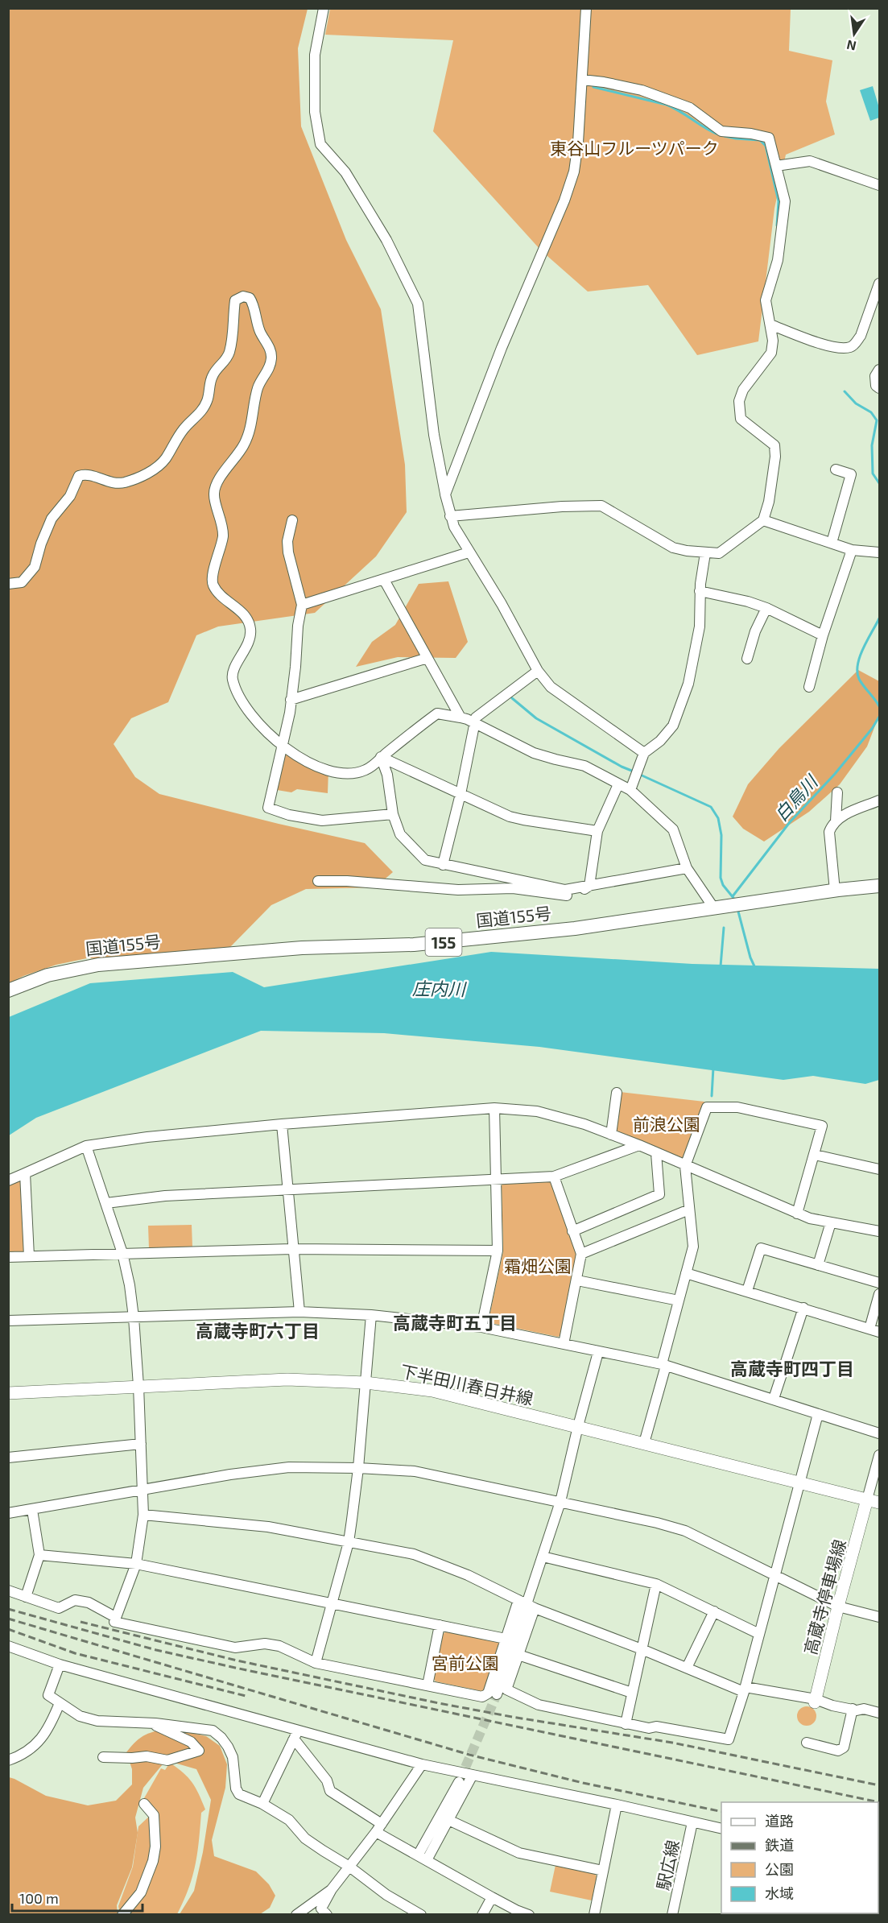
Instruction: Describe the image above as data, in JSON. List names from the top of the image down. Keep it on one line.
{"streets":{"highway":["国道155号","155"],"main road":["下半田川春日井線","高蔵寺停車場線"],"street":["駅広線"]},"crossings":[["下半田川春日井線","高蔵寺停車場線"]],"districts":["高蔵寺町五丁目","高蔵寺町六丁目","高蔵寺町四丁目"],"water":["白鳥川","庄内川"],"parks":["東谷山フルーツパーク","前浪公園","霜畑公園","宮前公園"],"legend":["道路","鉄道","公園","水域"],"scale_bar":"100 m","north":"bottom"}
